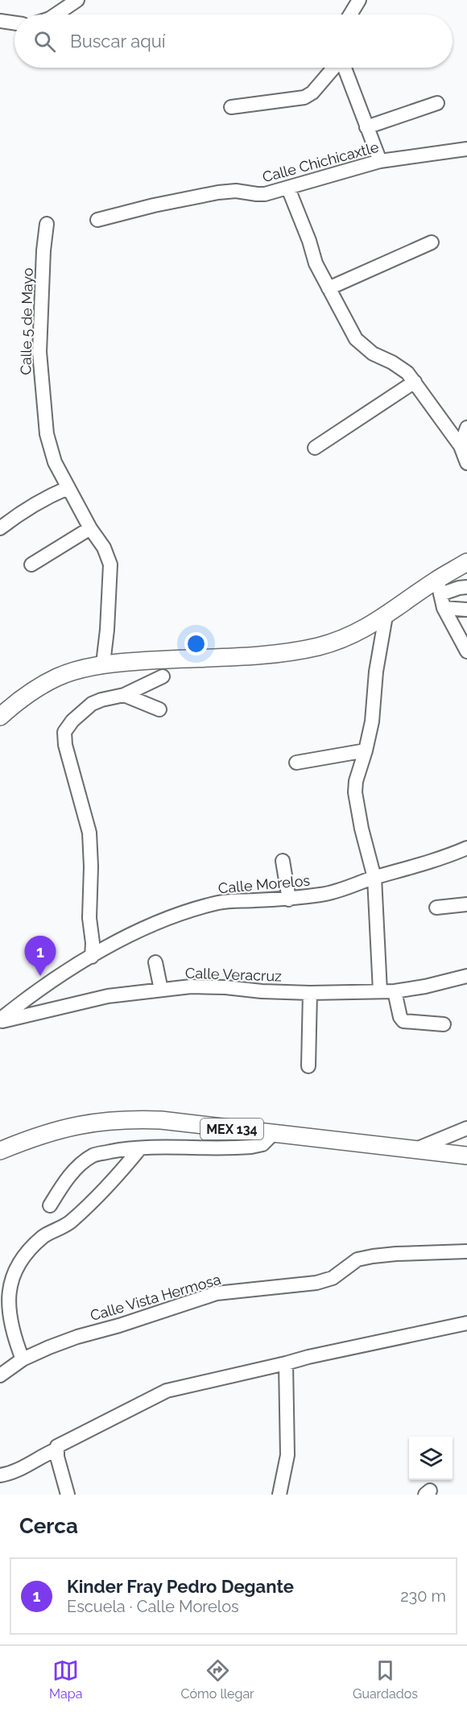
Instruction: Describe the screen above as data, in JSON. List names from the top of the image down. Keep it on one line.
{"streets":{"main road":["MEX 134"],"street":["Calle Chichicaxtle","Calle 5 de Mayo","Calle Morelos","Calle Veracruz","Calle Vista Hermosa"]},"crossings":[["Calle Morelos","Calle Veracruz"]],"page":{"search":"Buscar aquí","pins":"1","heading":"Cerca","list":[{"mark":"1","name":"Kinder Fray Pedro Degante","note":"Escuela · Calle Morelos","value":"230 m"}],"nav":["Mapa","Cómo llegar","Guardados"]}}
